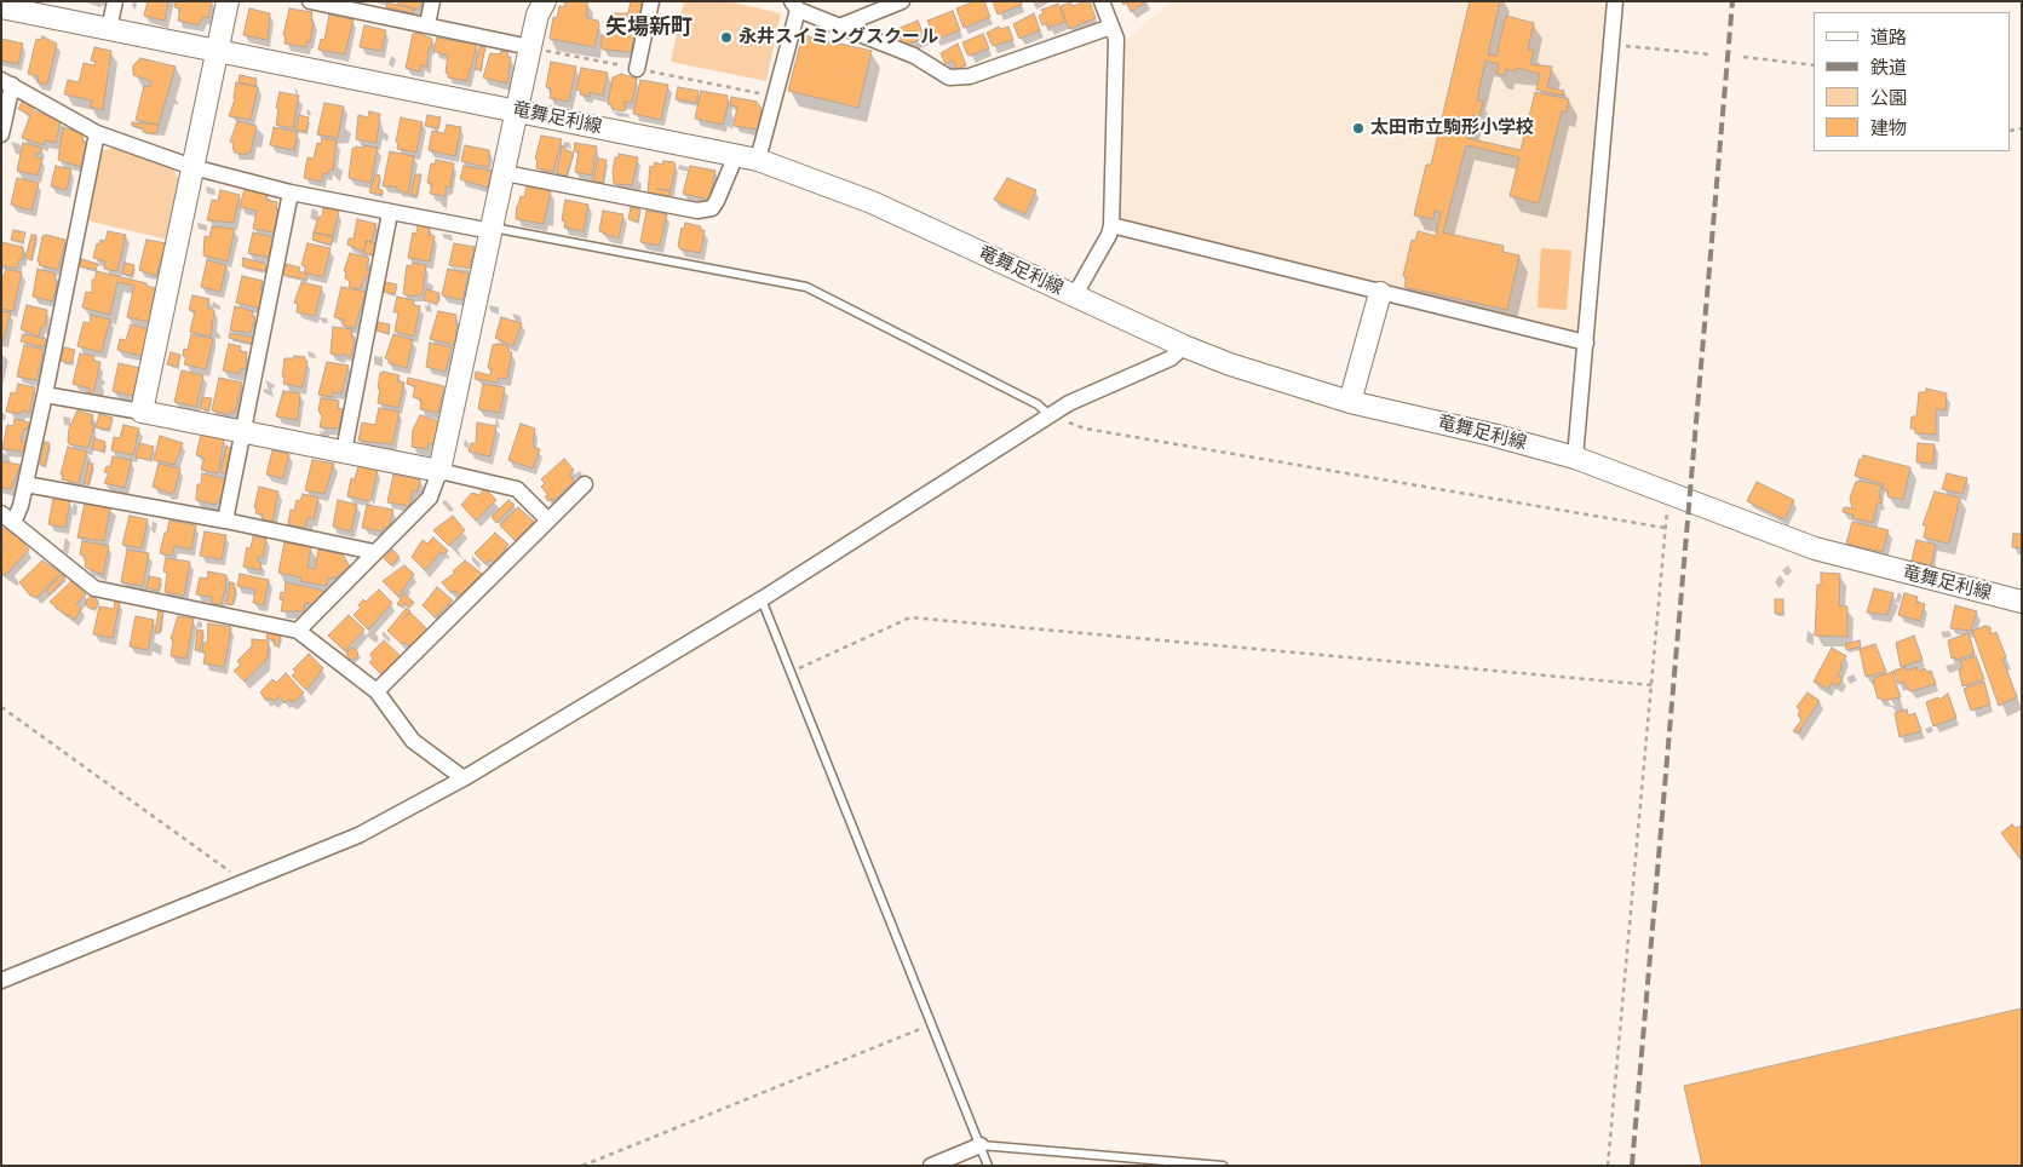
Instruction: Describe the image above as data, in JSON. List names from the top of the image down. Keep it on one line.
{"streets":{"main road":["竜舞足利線"]},"districts":["矢場新町"],"places":["永井スイミングスクール","太田市立駒形小学校"],"legend":["道路","鉄道","公園","建物"]}
